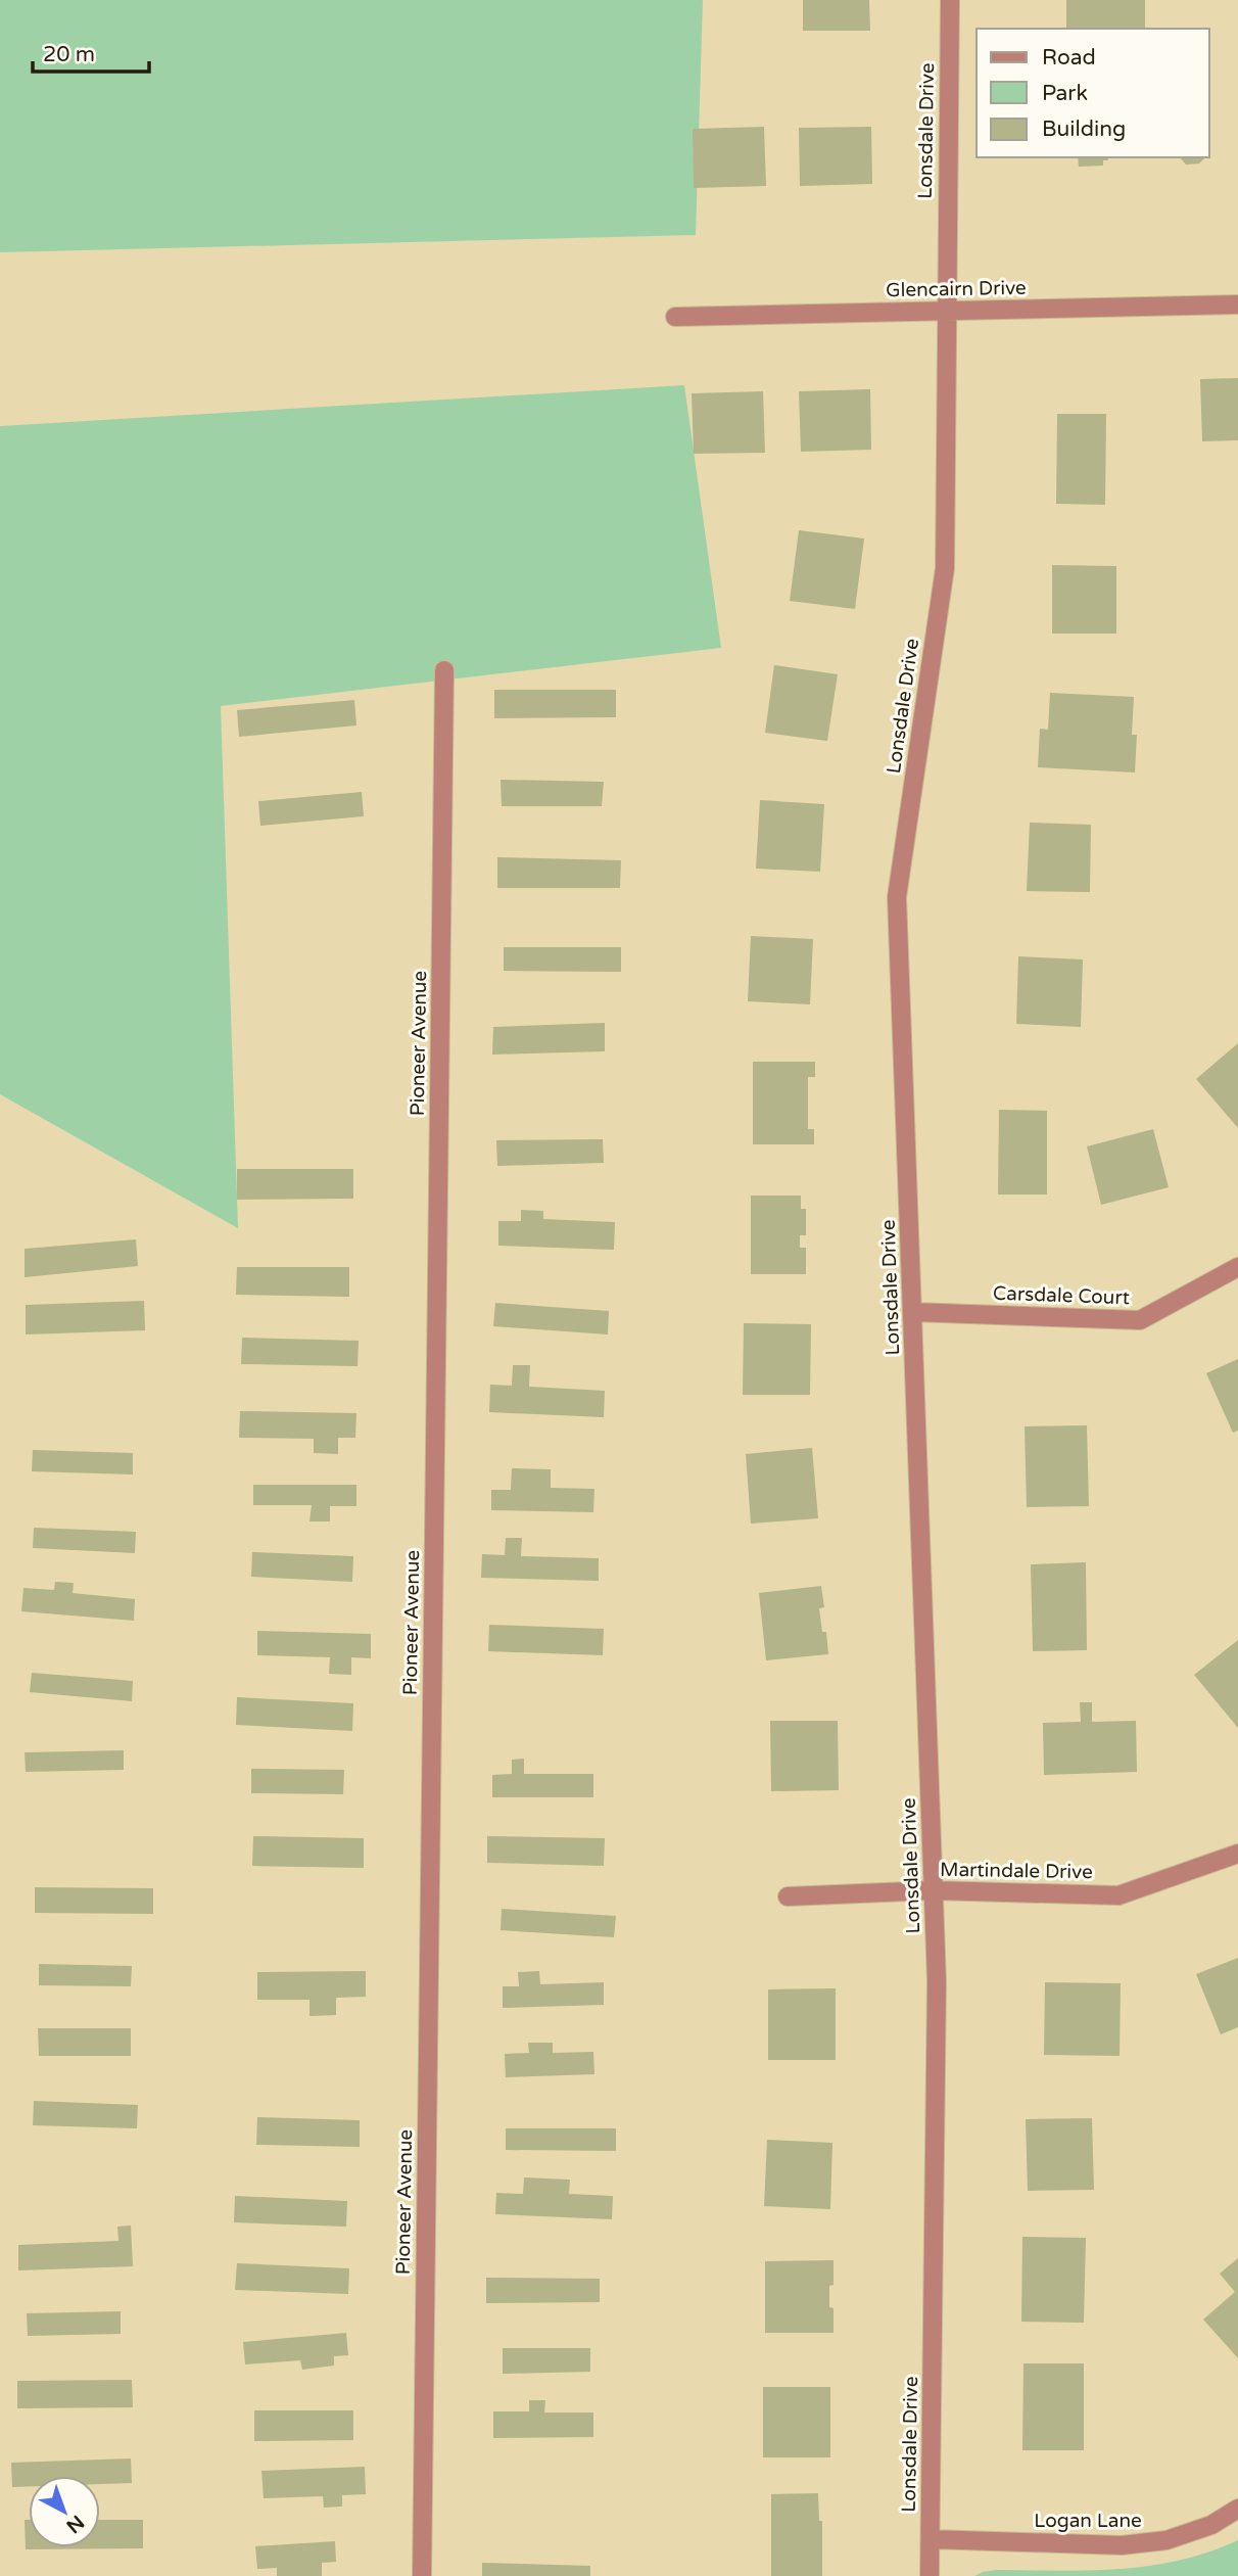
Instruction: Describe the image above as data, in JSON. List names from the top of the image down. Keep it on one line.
{"streets":{"street":["Lonsdale Drive","Glencairn Drive","Pioneer Avenue","Carsdale Court","Martindale Drive","Logan Lane"]},"crossings":[["Lonsdale Drive","Glencairn Drive"],["Lonsdale Drive","Carsdale Court"],["Lonsdale Drive","Martindale Drive"],["Lonsdale Drive","Logan Lane"]],"legend":["Road","Park","Building"],"scale_bar":"20 m","north":"bottom right"}
